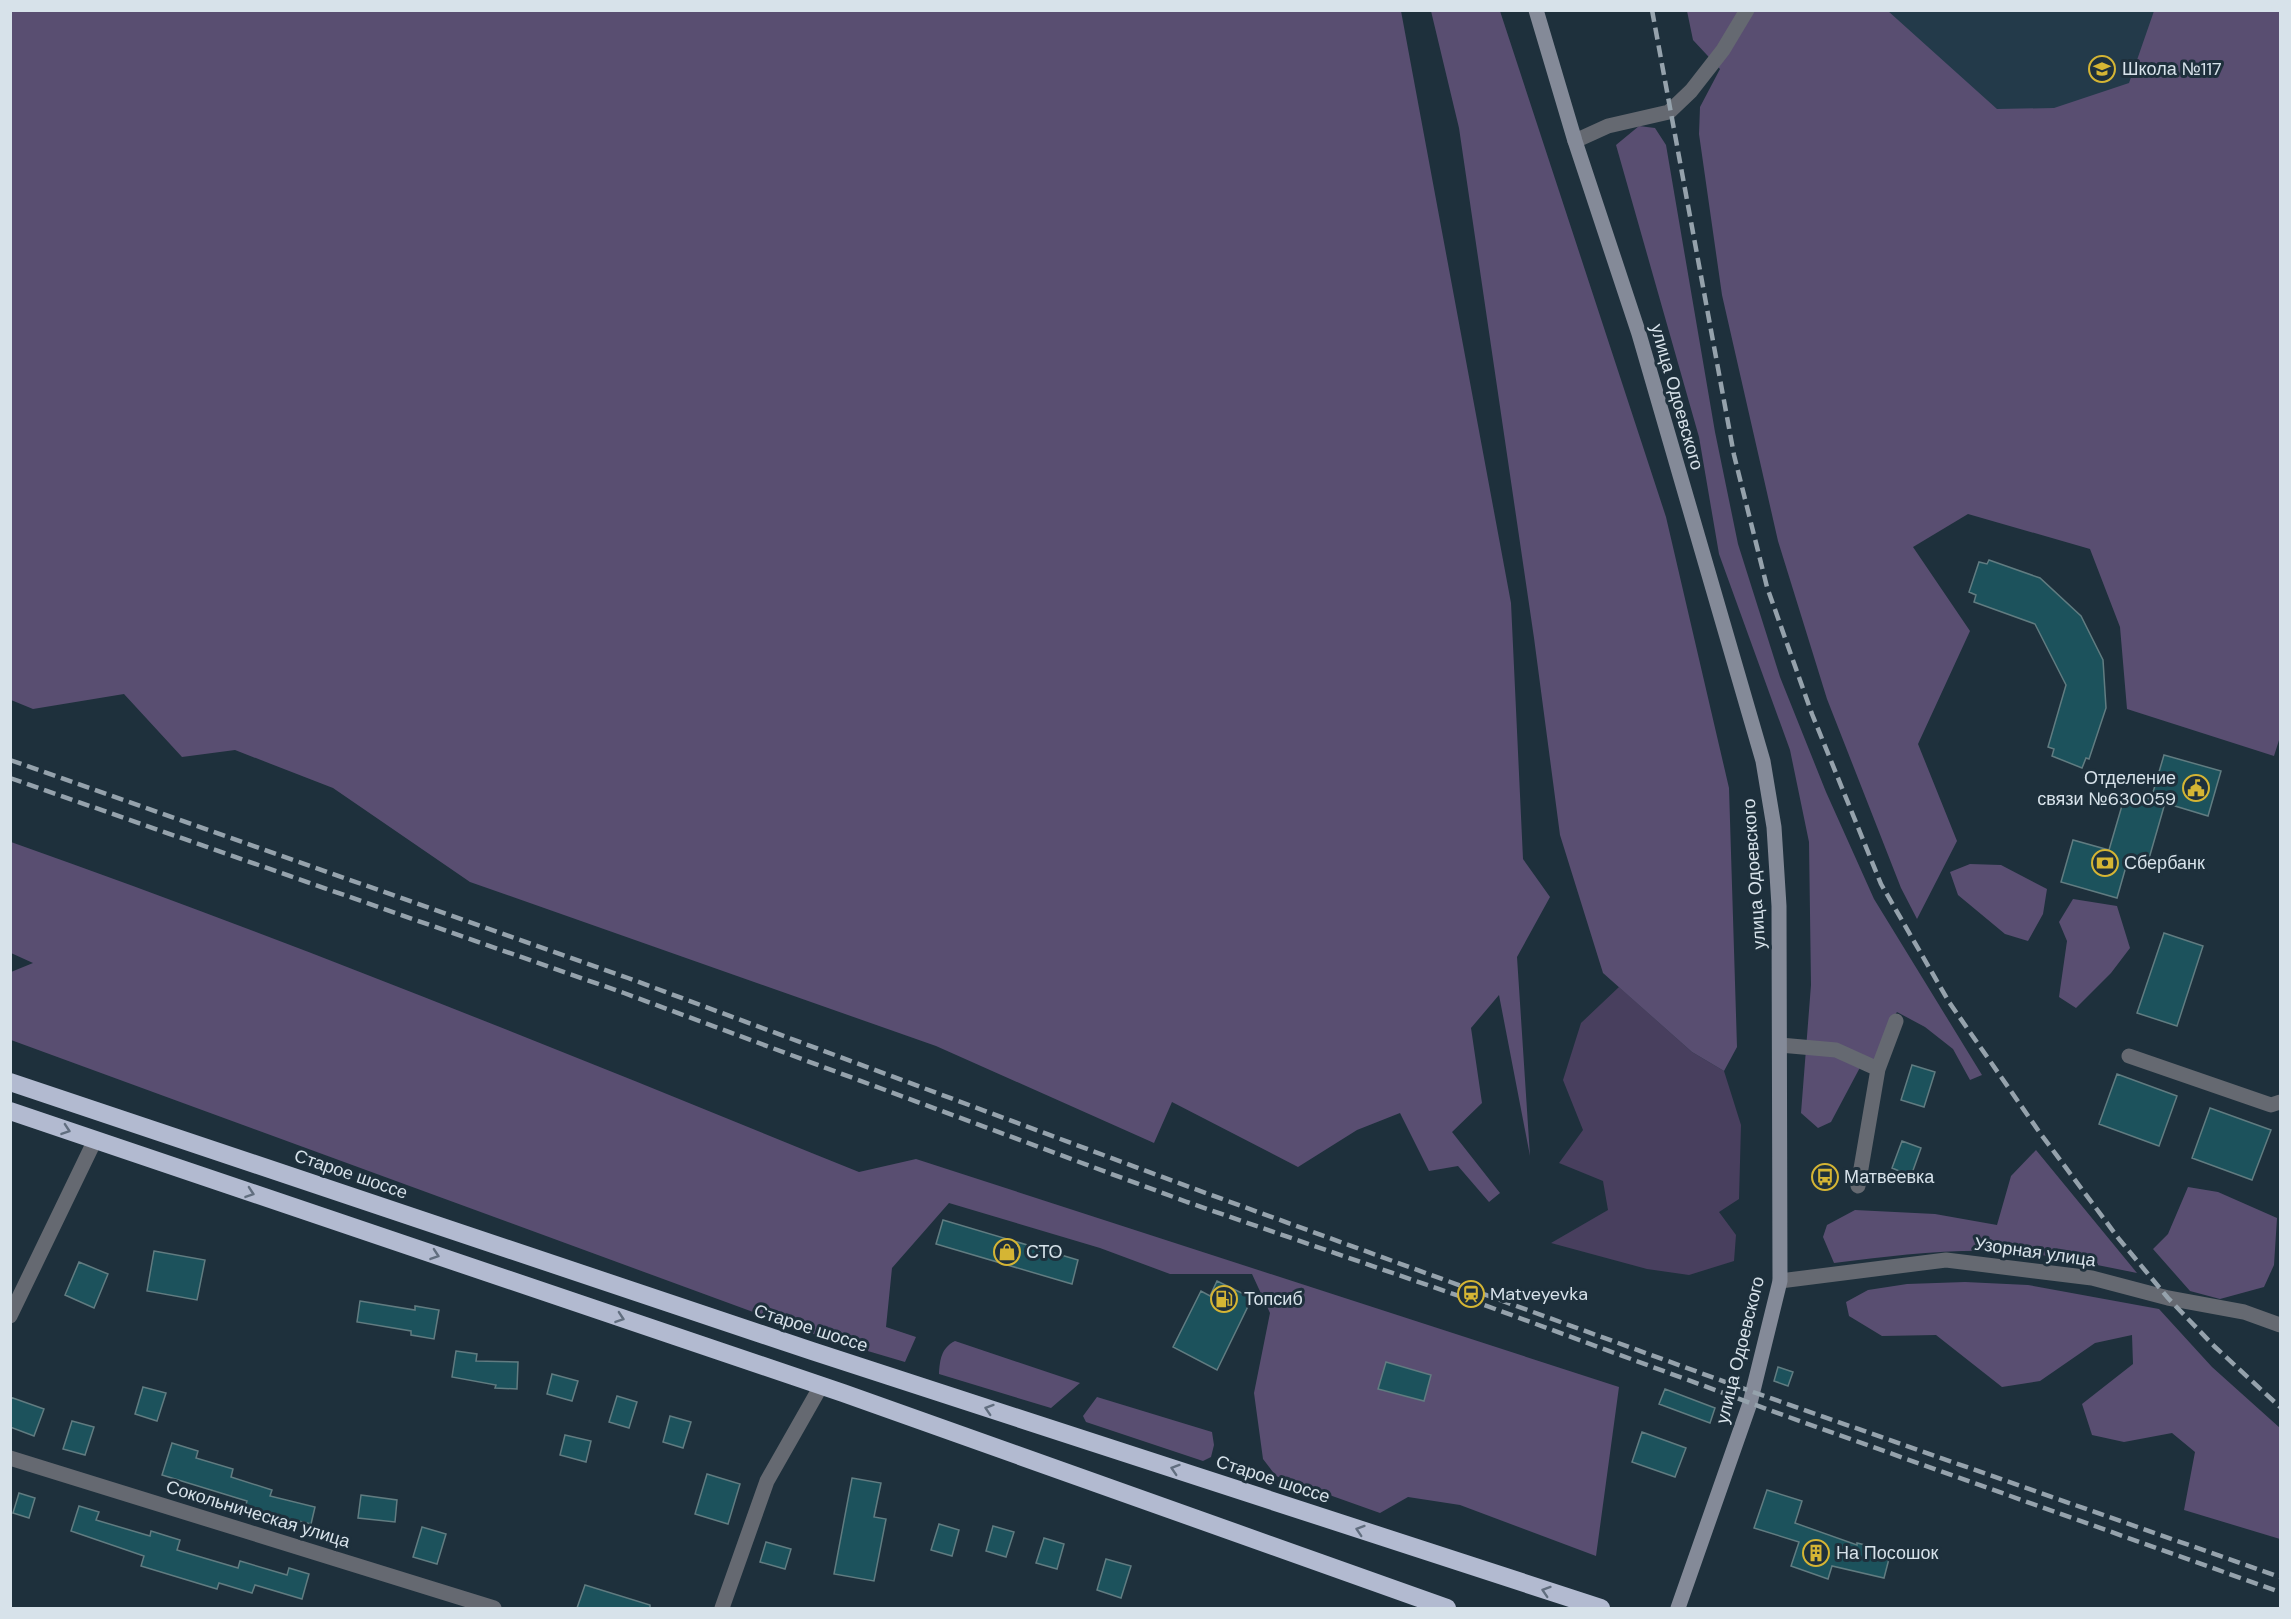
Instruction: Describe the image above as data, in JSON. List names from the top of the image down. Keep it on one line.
{"streets":{"highway":["Старое шоссе"],"street":["улица Одоевского","Узорная улица","Сокольническая улица"]},"crossings":[["улица Одоевского","Узорная улица"]],"places":{"school or university":["Школа №117"],"public building":["Отделение связи №630059"],"bank":["Сбербанк"],"bus stop":["Матвеевка"],"shop":["СТО"],"station":["Matveyevka"],"fuel station":["Топсиб"],"building":["На Посошок"]}}
